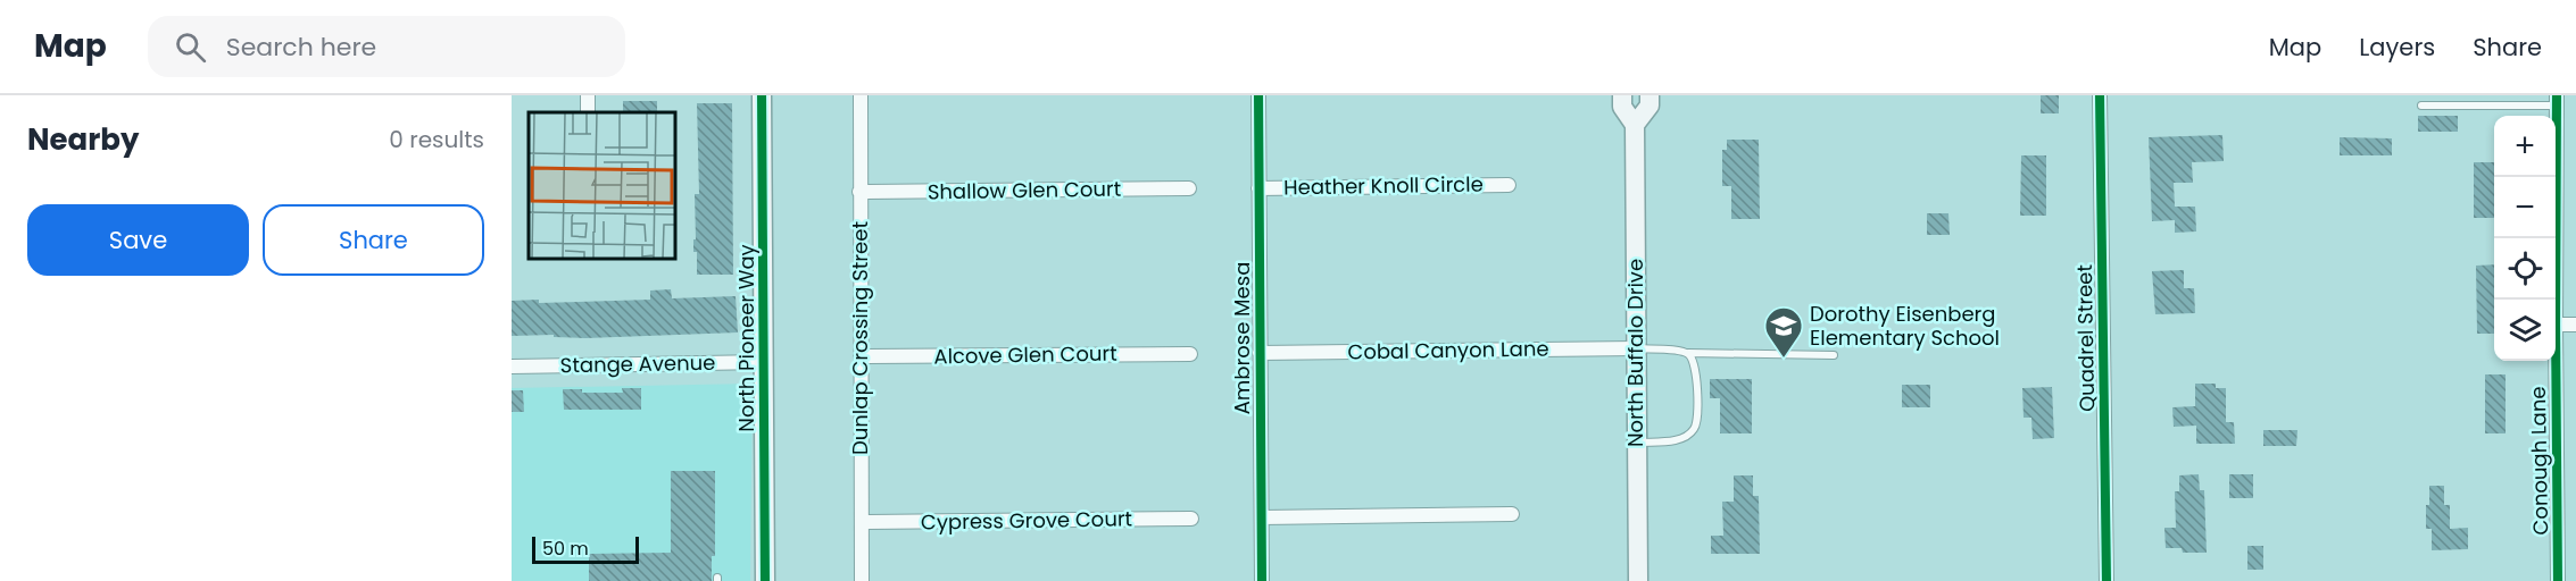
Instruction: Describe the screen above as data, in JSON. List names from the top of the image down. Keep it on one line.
{"streets":{"main road":["North Pioneer Way","North Buffalo Drive"],"street":["Heather Knoll Circle","Shallow Glen Court","Dunlap Crossing Street","Ambrose Mesa","Quadrel Street","Cobal Canyon Lane","Alcove Glen Court","Stange Avenue","Conough Lane","Cypress Grove Court"]},"crossings":[["Heather Knoll Circle","Ambrose Mesa"],["Shallow Glen Court","Dunlap Crossing Street"],["North Pioneer Way","Stange Avenue"],["Dunlap Crossing Street","Alcove Glen Court"],["Dunlap Crossing Street","Cypress Grove Court"],["Ambrose Mesa","Cobal Canyon Lane"],["Cobal Canyon Lane","North Buffalo Drive"]],"places":{"school or university":["Dorothy Eisenberg Elementary School"]},"scale_bar":"50 m","page":{"header":"Map","search":"Search here","nav":["Map","Layers","Share"],"heading":["Nearby","0 results"],"map_buttons":["+","−"],"buttons":["Save","Share"],"scale":"50 m"}}
